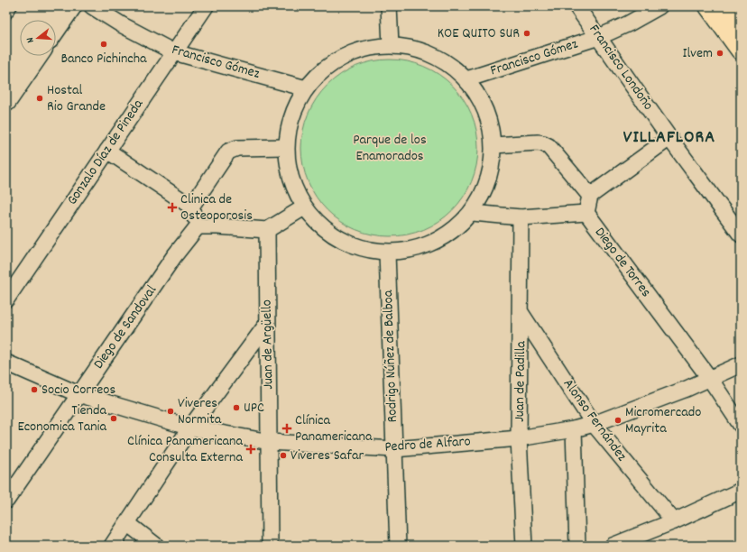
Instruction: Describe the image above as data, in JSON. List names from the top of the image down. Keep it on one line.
{"streets":{"street":["Francisco Gómez","Francisco Londoño","Gonzalo Díaz de Pineda","Diego de Torres","Diego de Sandoval","Juan de Argüello","Rodrigo Núñez de Balboa","Juan de Padilla","Alonso Fernández","Pedro de Alfaro"]},"crossings":[["Francisco Gómez","Francisco Londoño"],["Francisco Gómez","Gonzalo Díaz de Pineda"],["Diego de Torres","Pedro de Alfaro"],["Diego de Sandoval","Pedro de Alfaro"],["Juan de Argüello","Pedro de Alfaro"],["Rodrigo Núñez de Balboa","Pedro de Alfaro"],["Juan de Padilla","Alonso Fernández"],["Juan de Padilla","Pedro de Alfaro"],["Alonso Fernández","Pedro de Alfaro"]],"districts":["VILLAFLORA"],"parks":["Parque de los Enamorados"],"places":{"other":["KOE QUITO SUR","Banco Pichincha","Ilvem","Hostal Rio Grande","Socio Correos","UPC","Viveres Normita","Tienda Economica Tania","Micromercado Mayrita","Viveres Safar"],"health":["Clinica de Osteoporosis","Clínica Panamericana","Clínica Panamericana Consulta Externa"]},"north":"left"}
